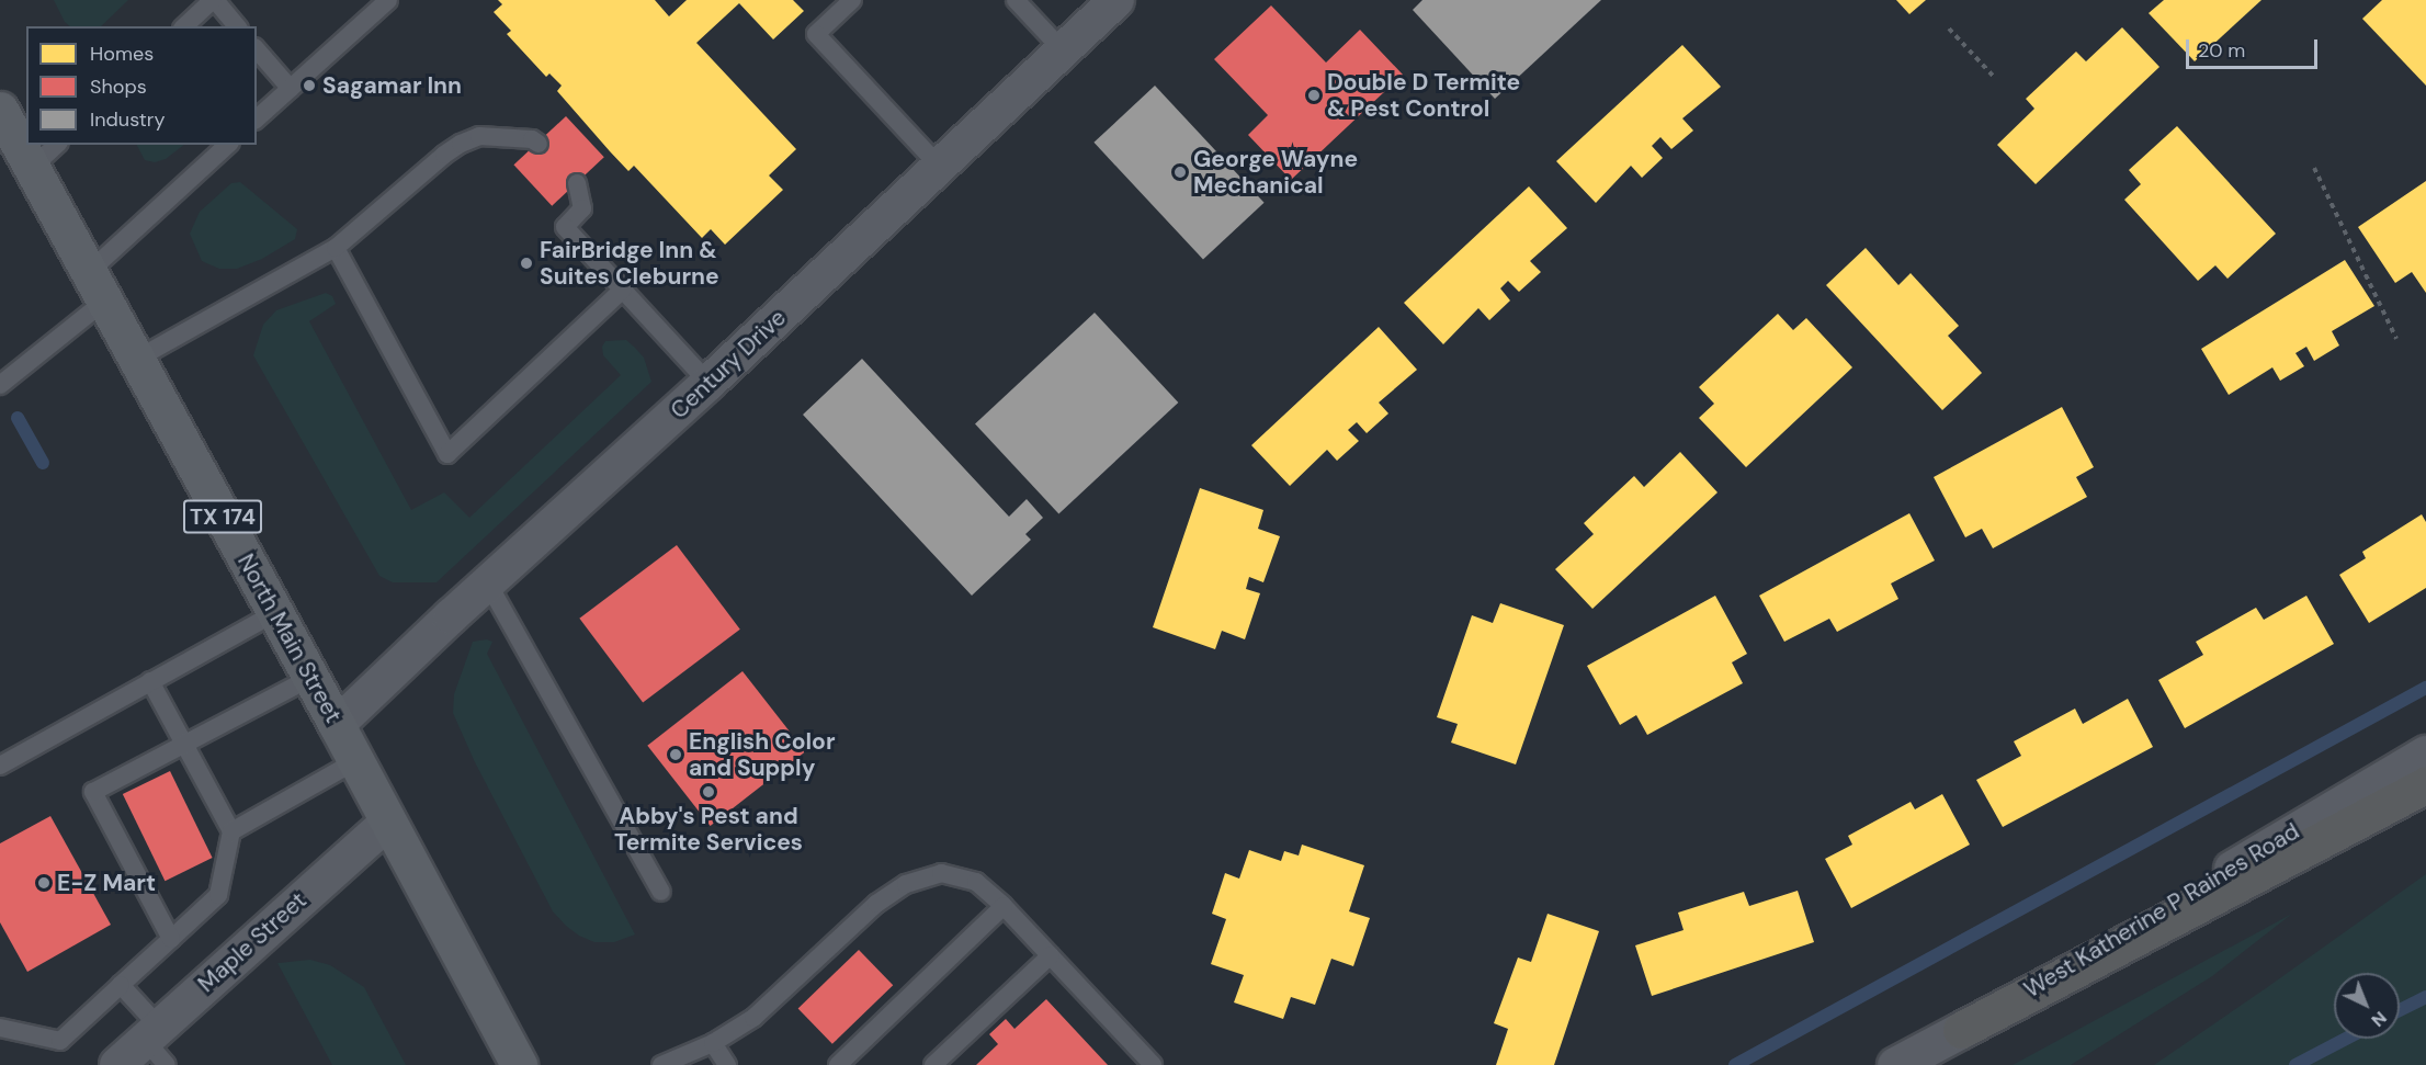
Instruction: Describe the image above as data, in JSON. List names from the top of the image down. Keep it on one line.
{"streets":{"main road":["TX 174","North Main Street"],"street":["Century Drive","West Katherine P Raines Road","Maple Street"]},"crossings":[["Century Drive","North Main Street"],["North Main Street","Maple Street"]],"places":["Sagamar Inn","Double D Termite & Pest Control","George Wayne Mechanical","FairBridge Inn & Suites Cleburne","English Color and Supply","Abby's Pest and Termite Services","E-Z Mart"],"legend":["Homes","Shops","Industry"],"scale_bar":"20 m","north":"bottom right"}
